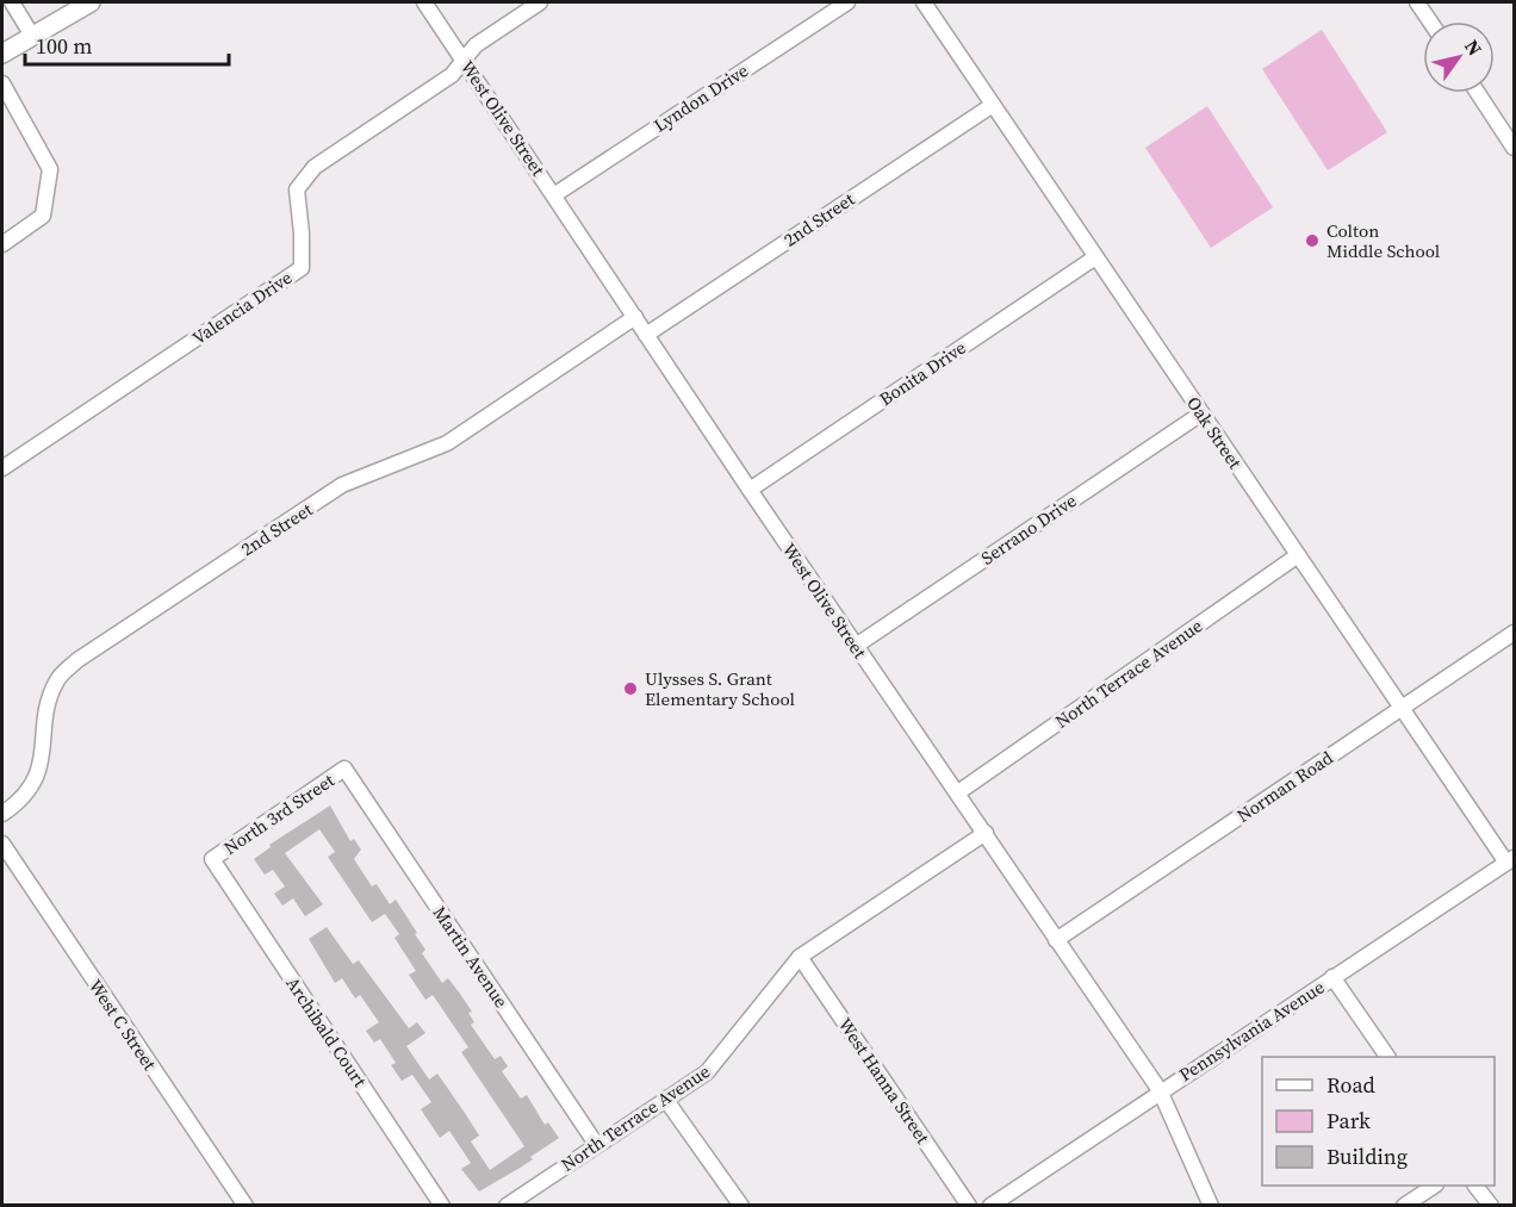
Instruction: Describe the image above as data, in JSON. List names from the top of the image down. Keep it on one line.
{"streets":{"street":["Lyndon Drive","West Olive Street","2nd Street","Valencia Drive","Bonita Drive","Oak Street","Serrano Drive","North Terrace Avenue","Norman Road","North 3rd Street","Martin Avenue","West C Street","Pennsylvania Avenue","Archibald Court","West Hanna Street"]},"crossings":[["Lyndon Drive","West Olive Street"],["West Olive Street","2nd Street"],["West Olive Street","Valencia Drive"],["West Olive Street","Bonita Drive"],["West Olive Street","Serrano Drive"],["West Olive Street","North Terrace Avenue"],["West Olive Street","Norman Road"],["West Olive Street","Pennsylvania Avenue"],["2nd Street","Oak Street"],["Bonita Drive","Oak Street"],["Oak Street","Serrano Drive"],["Oak Street","North Terrace Avenue"],["Oak Street","Norman Road"],["Oak Street","Pennsylvania Avenue"],["North Terrace Avenue","Martin Avenue"],["North Terrace Avenue","West Hanna Street"],["North 3rd Street","Martin Avenue"],["North 3rd Street","Archibald Court"]],"places":["Colton Middle School","Ulysses S. Grant Elementary School"],"legend":["Road","Park","Building"],"scale_bar":"100 m","north":"top right"}
